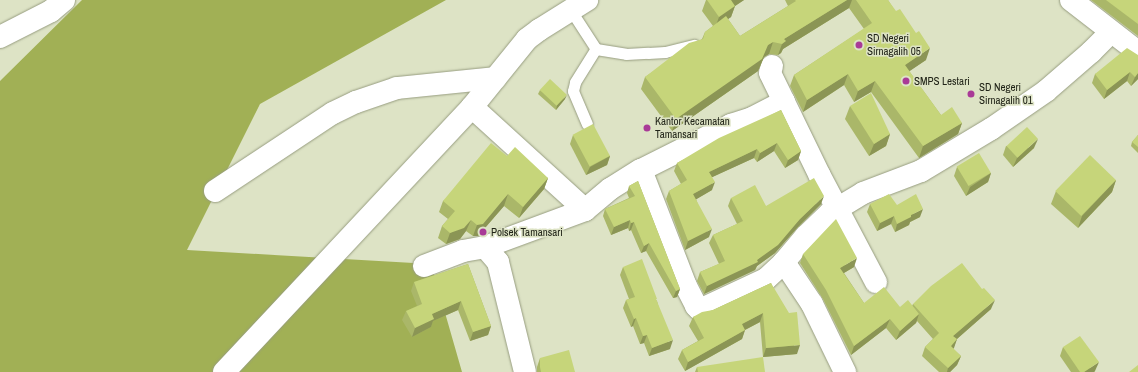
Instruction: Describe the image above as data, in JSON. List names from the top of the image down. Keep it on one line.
{"places":["SD Negeri Sirnagalih 05","SMPS Lestari","SD Negeri Sirnagalih 01","Kantor Kecamatan Tamansari","Polsek Tamansari"]}
